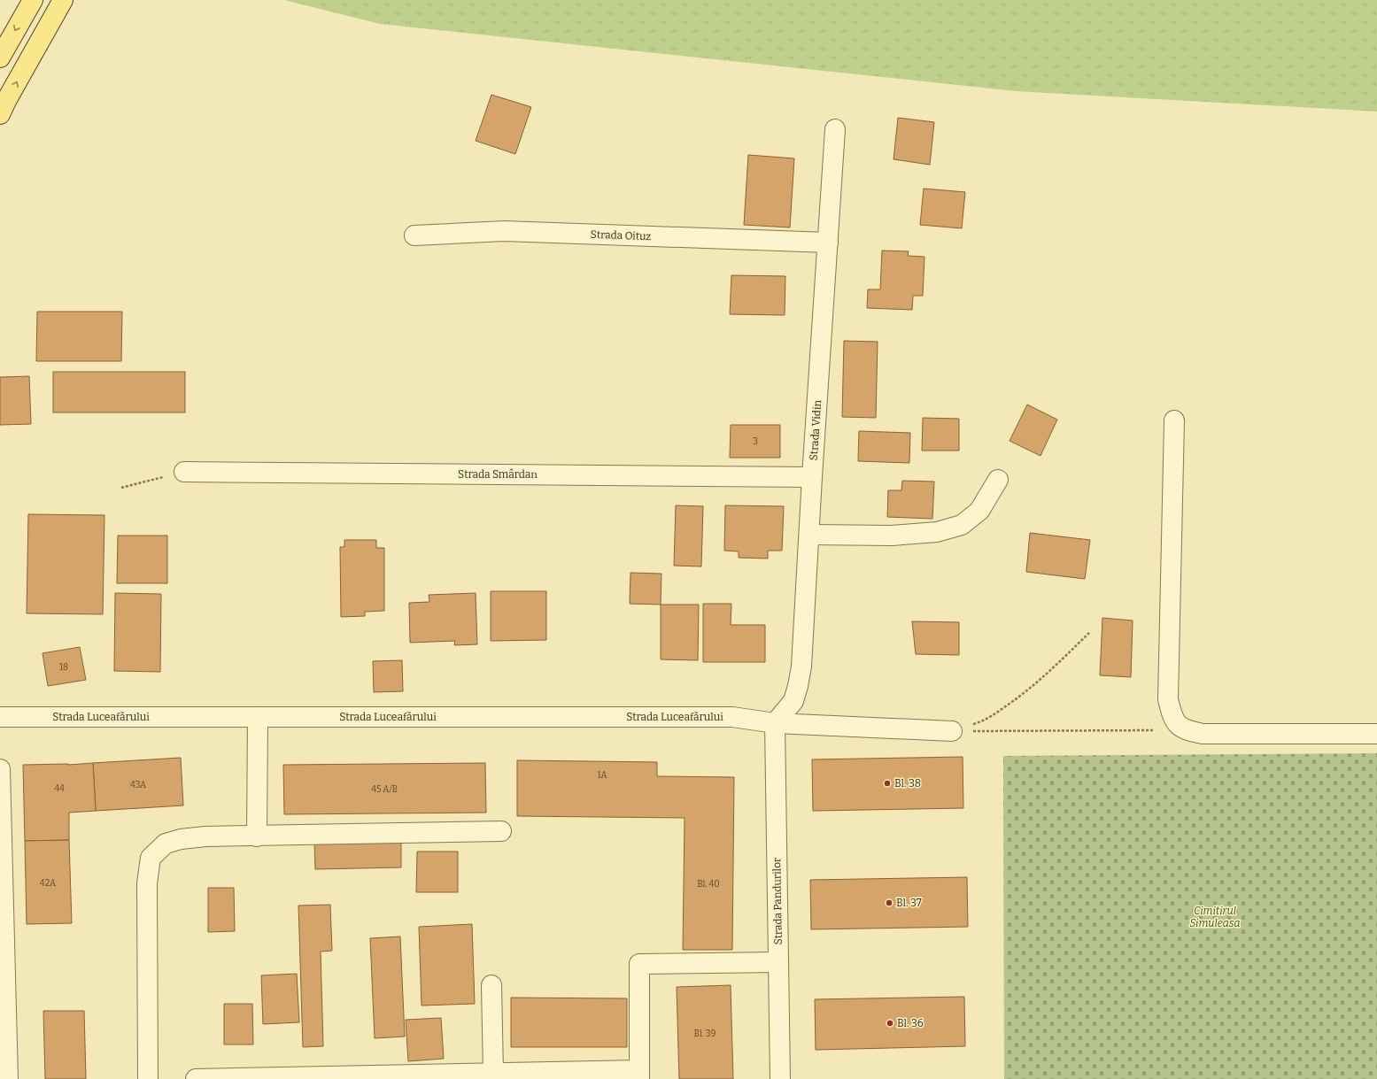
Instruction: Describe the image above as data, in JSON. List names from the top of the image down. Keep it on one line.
{"streets":{"street":["Strada Oituz","Strada Vidin","Strada Smârdan","Strada Luceafărului","Strada Pandurilor"]},"crossings":[["Strada Oituz","Strada Vidin"],["Strada Vidin","Strada Smârdan"],["Strada Vidin","Strada Luceafărului"],["Strada Vidin","Strada Pandurilor"],["Strada Luceafărului","Strada Pandurilor"]],"parks":["Cimitirul Simuleasa"],"places":["Bl. 38","Bl. 37","Bl. 36"],"house_numbers":["3","18","1A","43A","44","45 A/B","42A","Bl. 40","Bl. 39"]}
